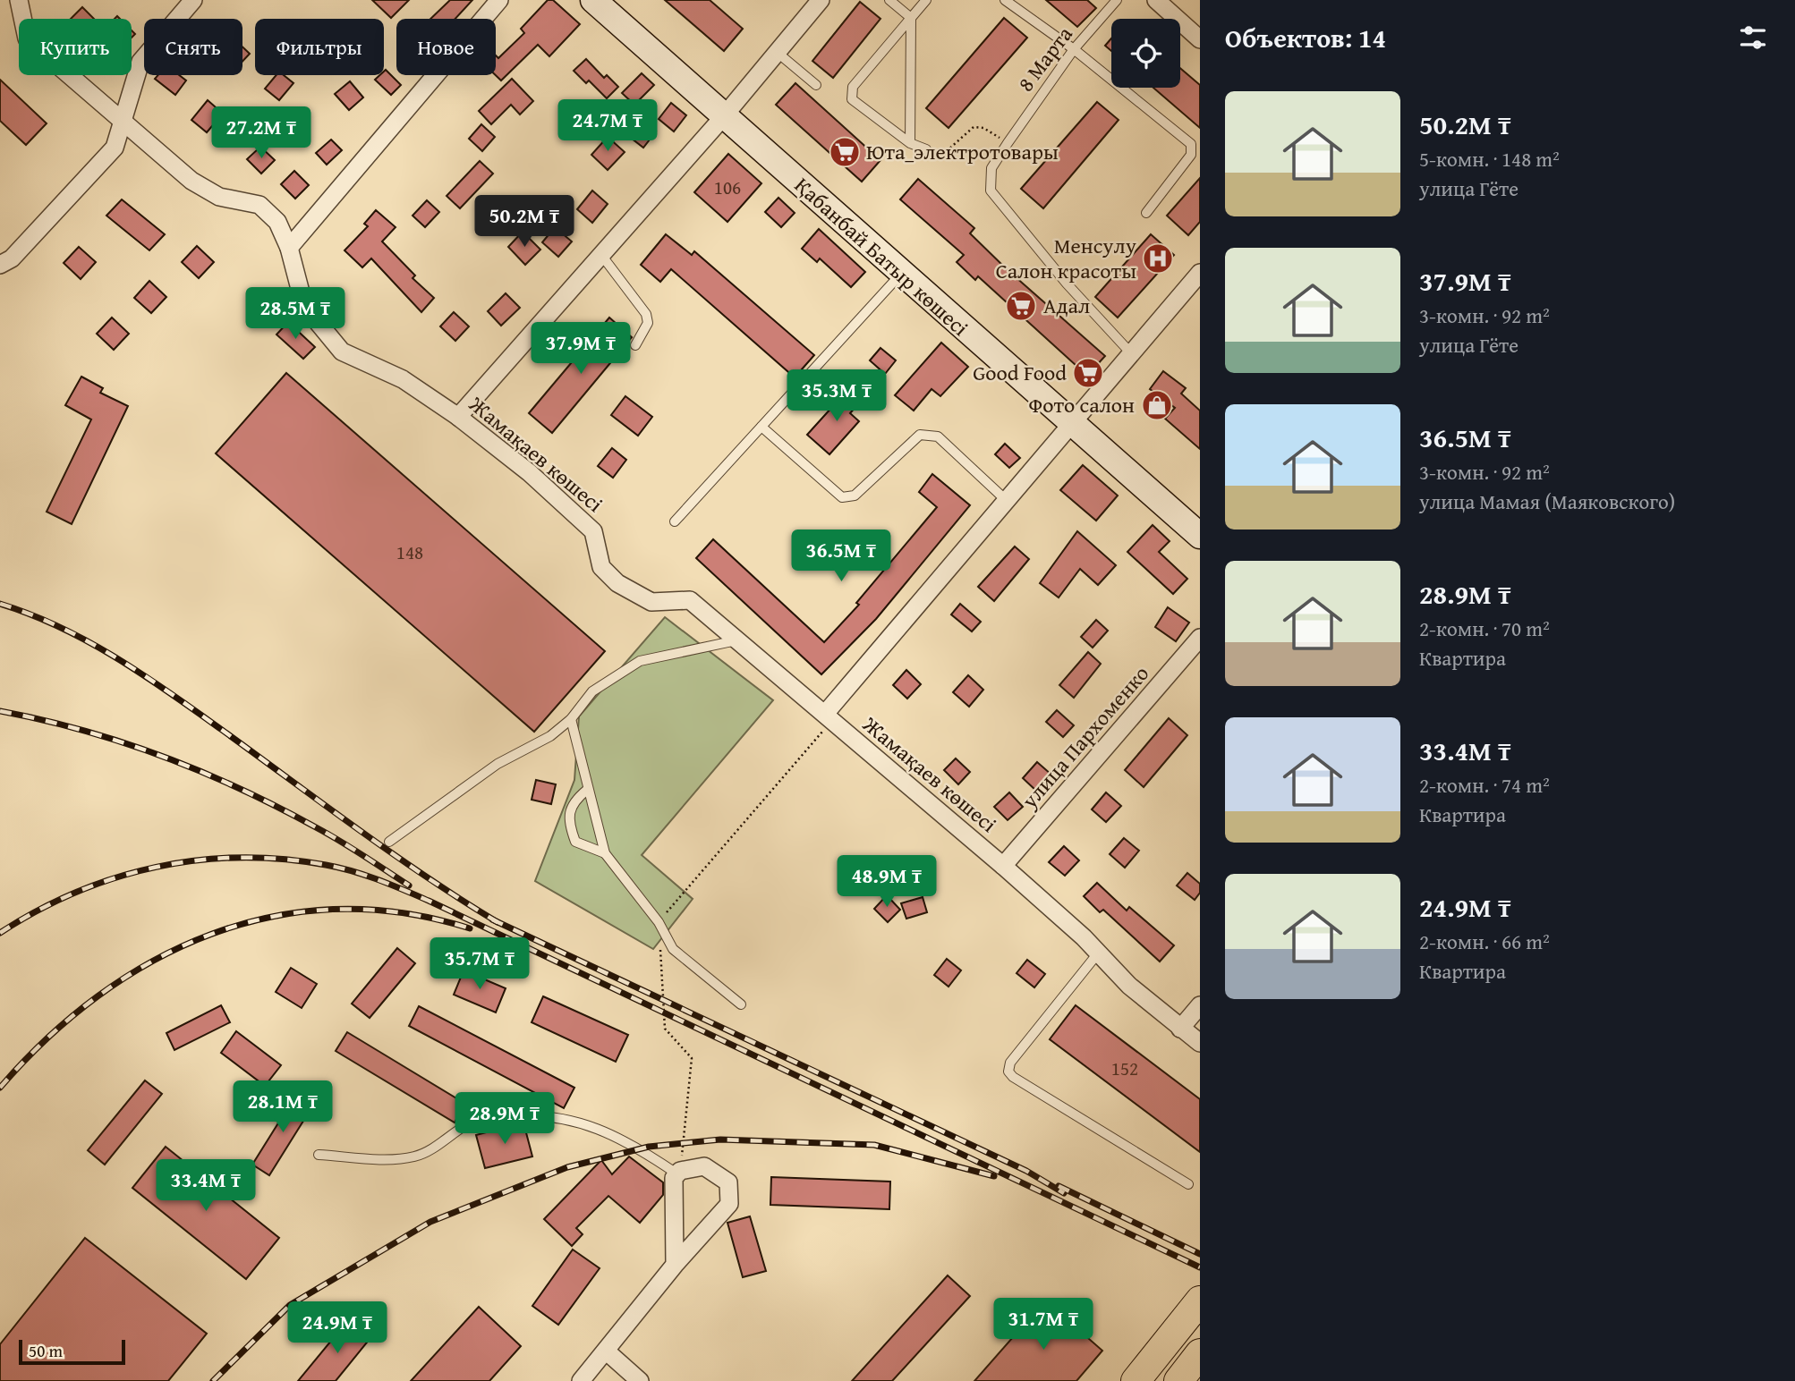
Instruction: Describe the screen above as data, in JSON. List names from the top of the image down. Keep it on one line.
{"streets":{"main road":["Қабанбай Батыр көшесі"],"street":["Жамақаев көшесі","улица Пархоменко"],"lane":["8 Марта"]},"crossings":[["Жамақаев көшесі","улица Пархоменко"]],"places":{"supermarket":["Юта_электротовары","Адал","Good Food"],"hospital":["Менсулу Салон красоты"],"shop":["Фото салон"]},"house_numbers":["106","148","152"],"scale_bar":"50 m","page":{"heading":"Объектов: 14","chip":["Купить","Снять","Фильтры","Новое"],"list":[{"name":"50.2M ₸","note":"5-комн. · 148 m² · улица Гёте"},{"name":"37.9M ₸","note":"3-комн. · 92 m² · улица Гёте"},{"name":"36.5M ₸","note":"3-комн. · 92 m² · улица Мамая (Маяковского)"},{"name":"28.9M ₸","note":"2-комн. · 70 m² · Квартира"},{"name":"33.4M ₸","note":"2-комн. · 74 m² · Квартира"},{"name":"24.9M ₸","note":"2-комн. · 66 m² · Квартира"}],"price":["24.7M ₸","27.2M ₸","50.2M ₸","28.5M ₸","37.9M ₸","35.3M ₸","36.5M ₸","48.9M ₸","35.7M ₸","28.1M ₸","28.9M ₸","33.4M ₸","31.7M ₸","24.9M ₸"],"scale":"50 m"}}
